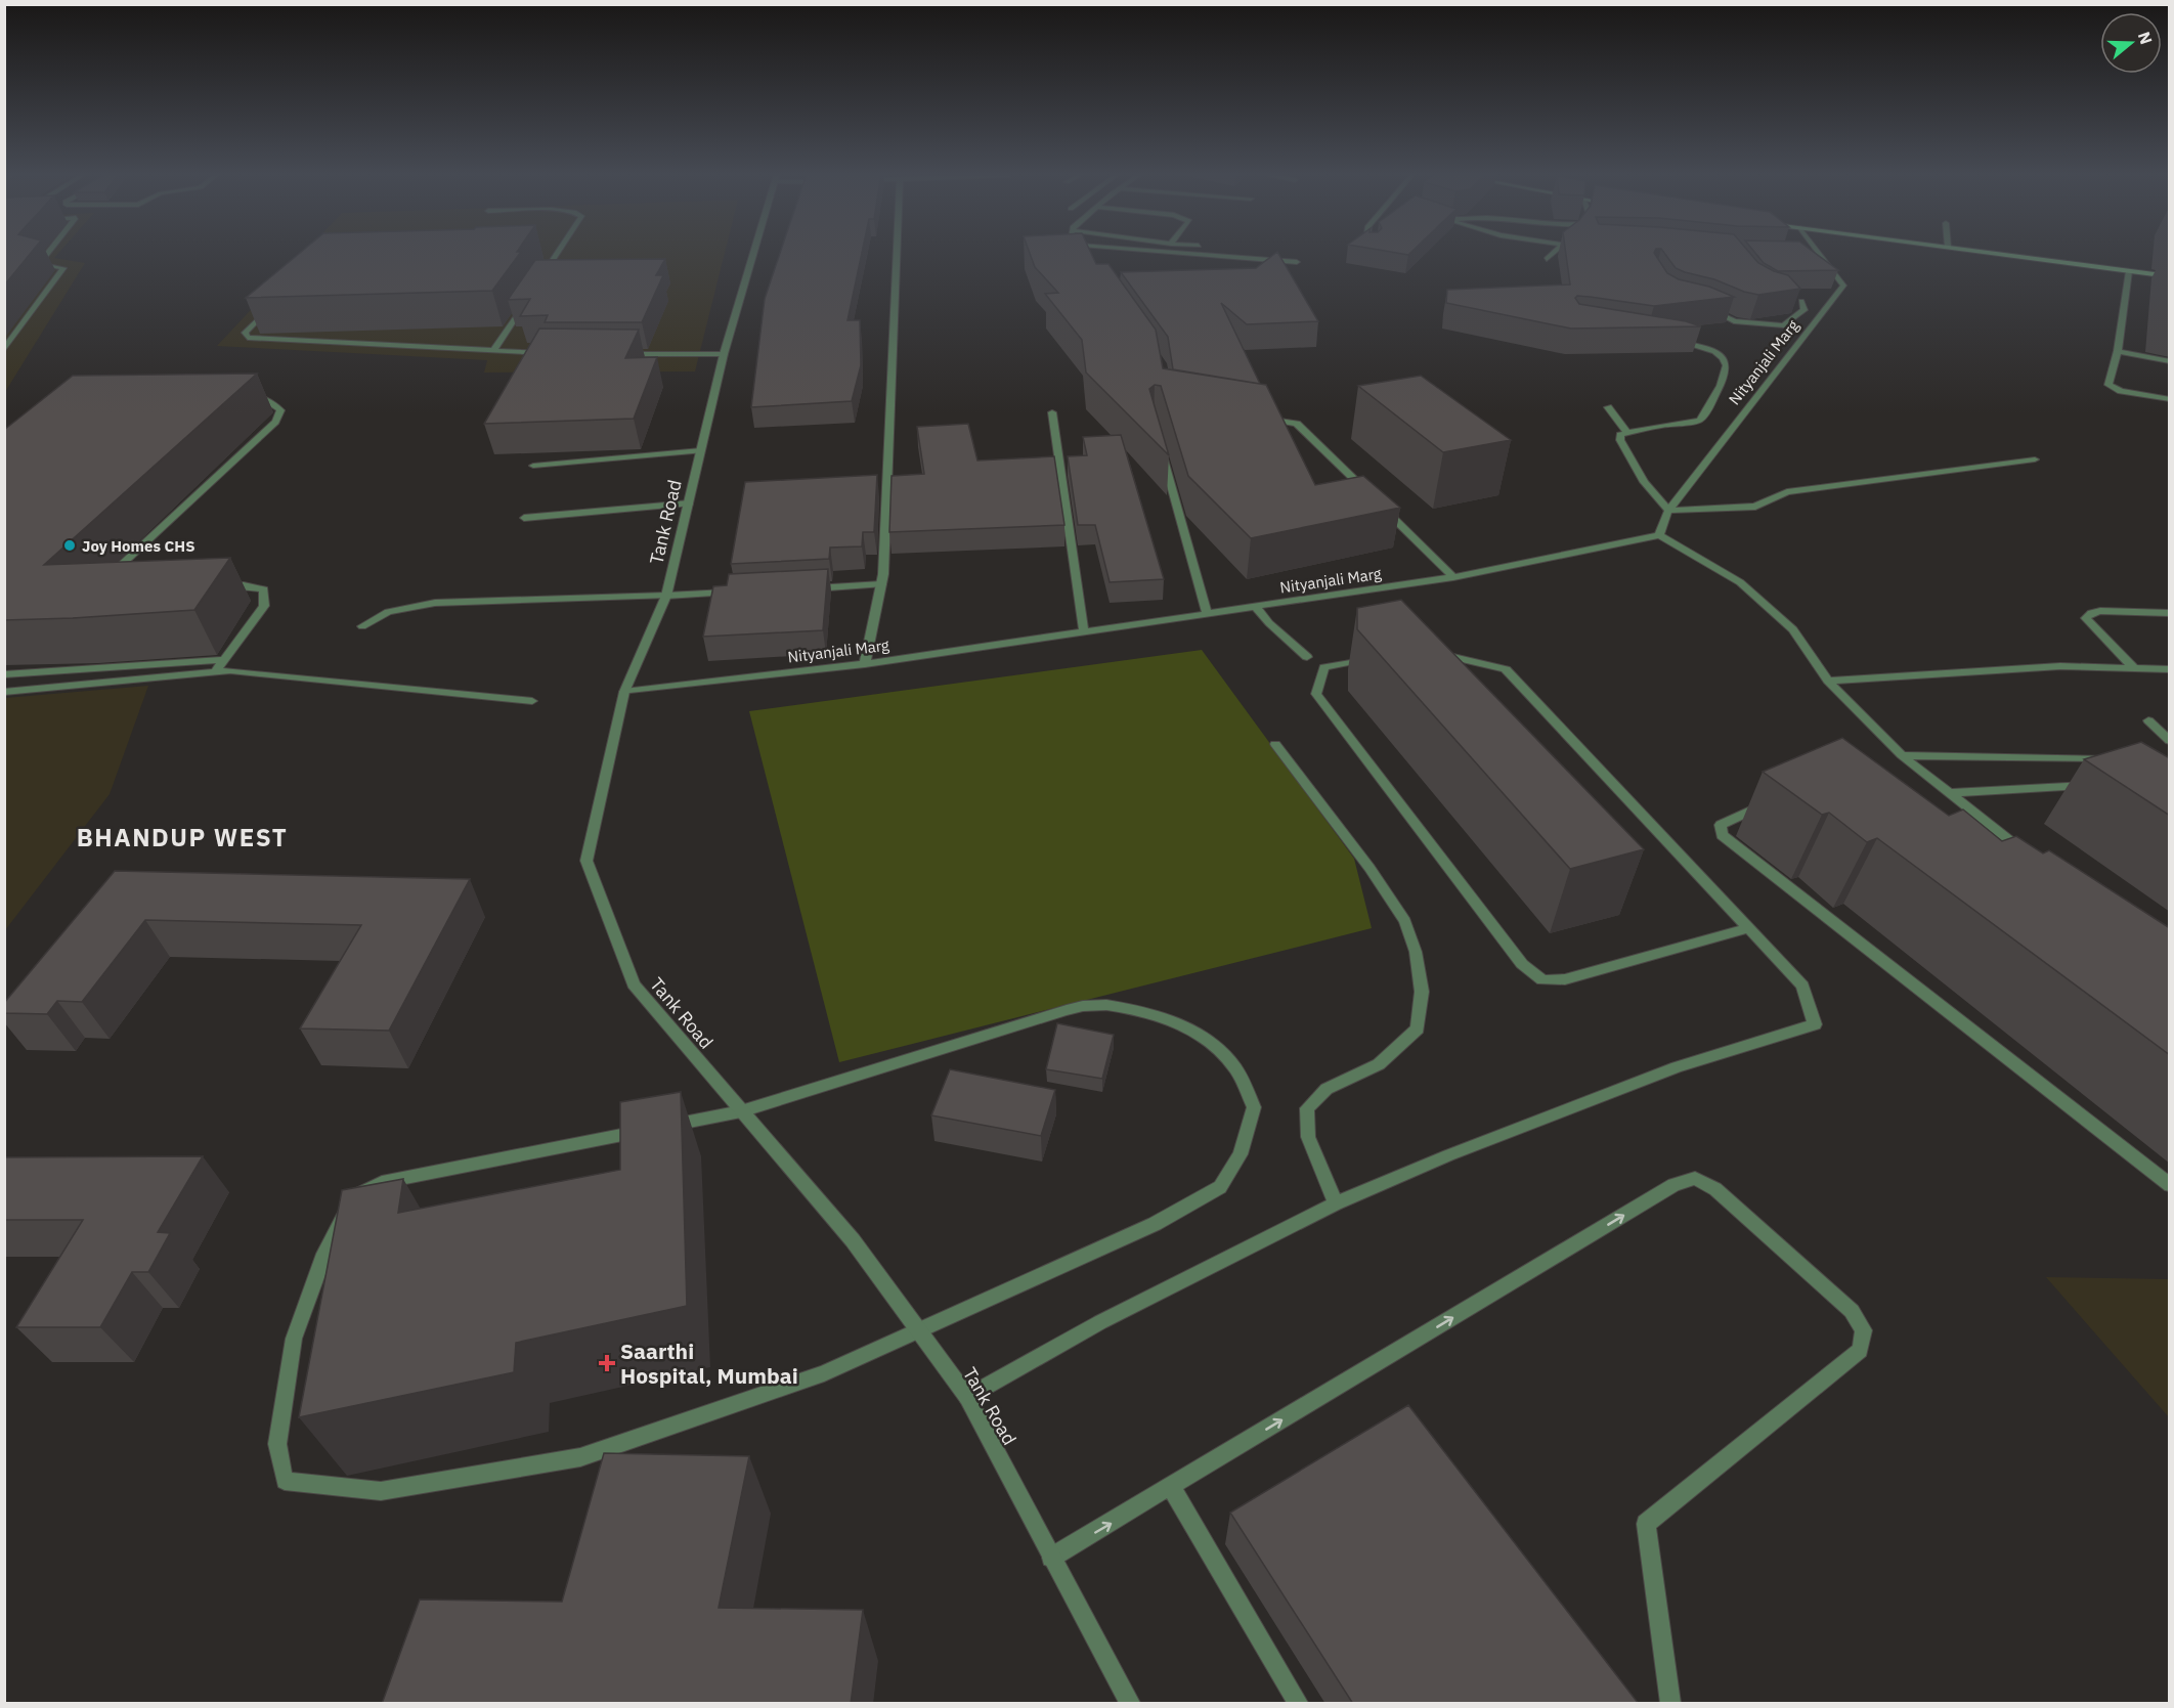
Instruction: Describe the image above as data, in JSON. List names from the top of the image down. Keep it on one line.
{"streets":{"street":["Nityanjali Marg","Tank Road"]},"crossings":[["Nityanjali Marg","Tank Road"]],"districts":["BHANDUP WEST"],"places":{"other":["Joy Homes CHS"],"health":["Saarthi Hospital, Mumbai"]},"north":"right"}
